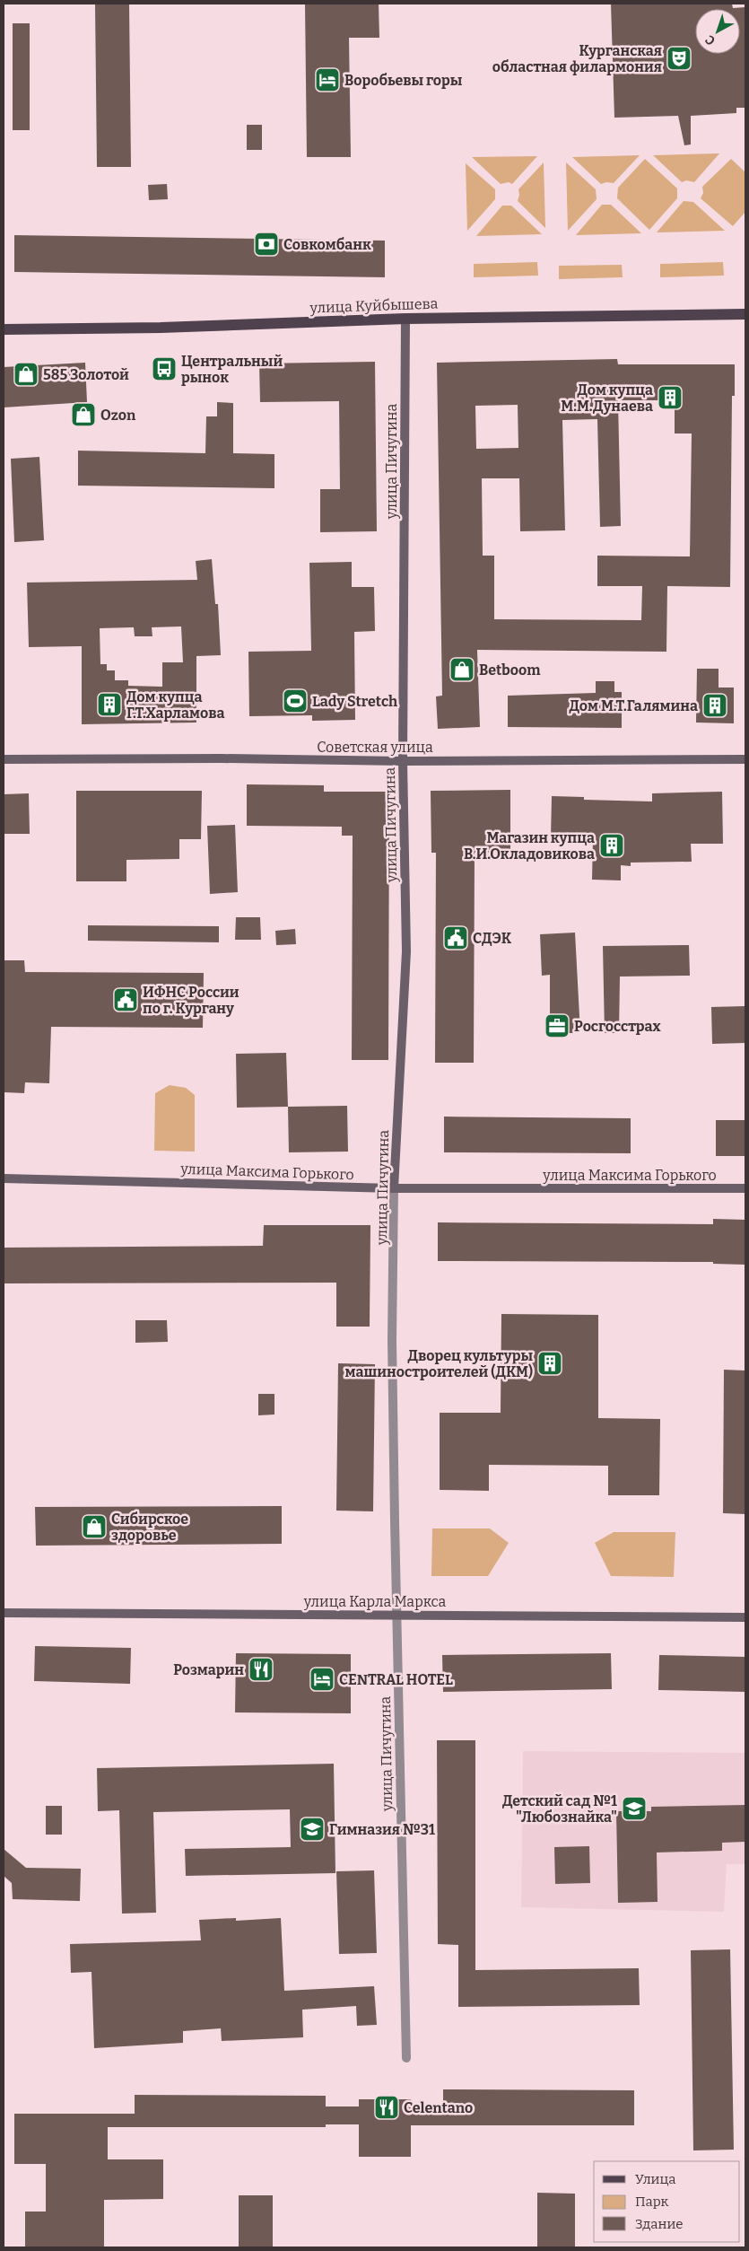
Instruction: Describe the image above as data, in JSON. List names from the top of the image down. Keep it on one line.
{"streets":{"main road":["улица Куйбышева"],"street":["улица Пичугина","Советская улица","улица Максима Горького","улица Карла Маркса"]},"crossings":[["улица Куйбышева","улица Пичугина"],["улица Пичугина","Советская улица"],["улица Пичугина","улица Максима Горького"],["улица Пичугина","улица Карла Маркса"]],"places":{"theatre":["Курганская областная филармония"],"hotel":["Воробьевы горы","СENTRAL HOTEL"],"bank":["Совкомбанк"],"bus stop":["Центральный рынок"],"shop":["585 Золотой","Ozon","Betboom","Сибирское здоровье"],"building":["Дом купца М.М.Дунаева","Дом купца Г.Т.Харламова","Дом М.Т.Галямина","Магазин купца В.И.Окладовикова","Дворец культуры машиностроителей (ДКМ)"],"sports":["Lady Stretch"],"public building":["СДЭК","ИФНС России по г. Кургану"],"office":["Росгосстрах"],"restaurant":["Розмарин","Celentano"],"school or university":["Детский cад №1 \"Любознайка\"","Гимназия №31"]},"legend":["Улица","Парк","Здание"],"north":"bottom left"}
